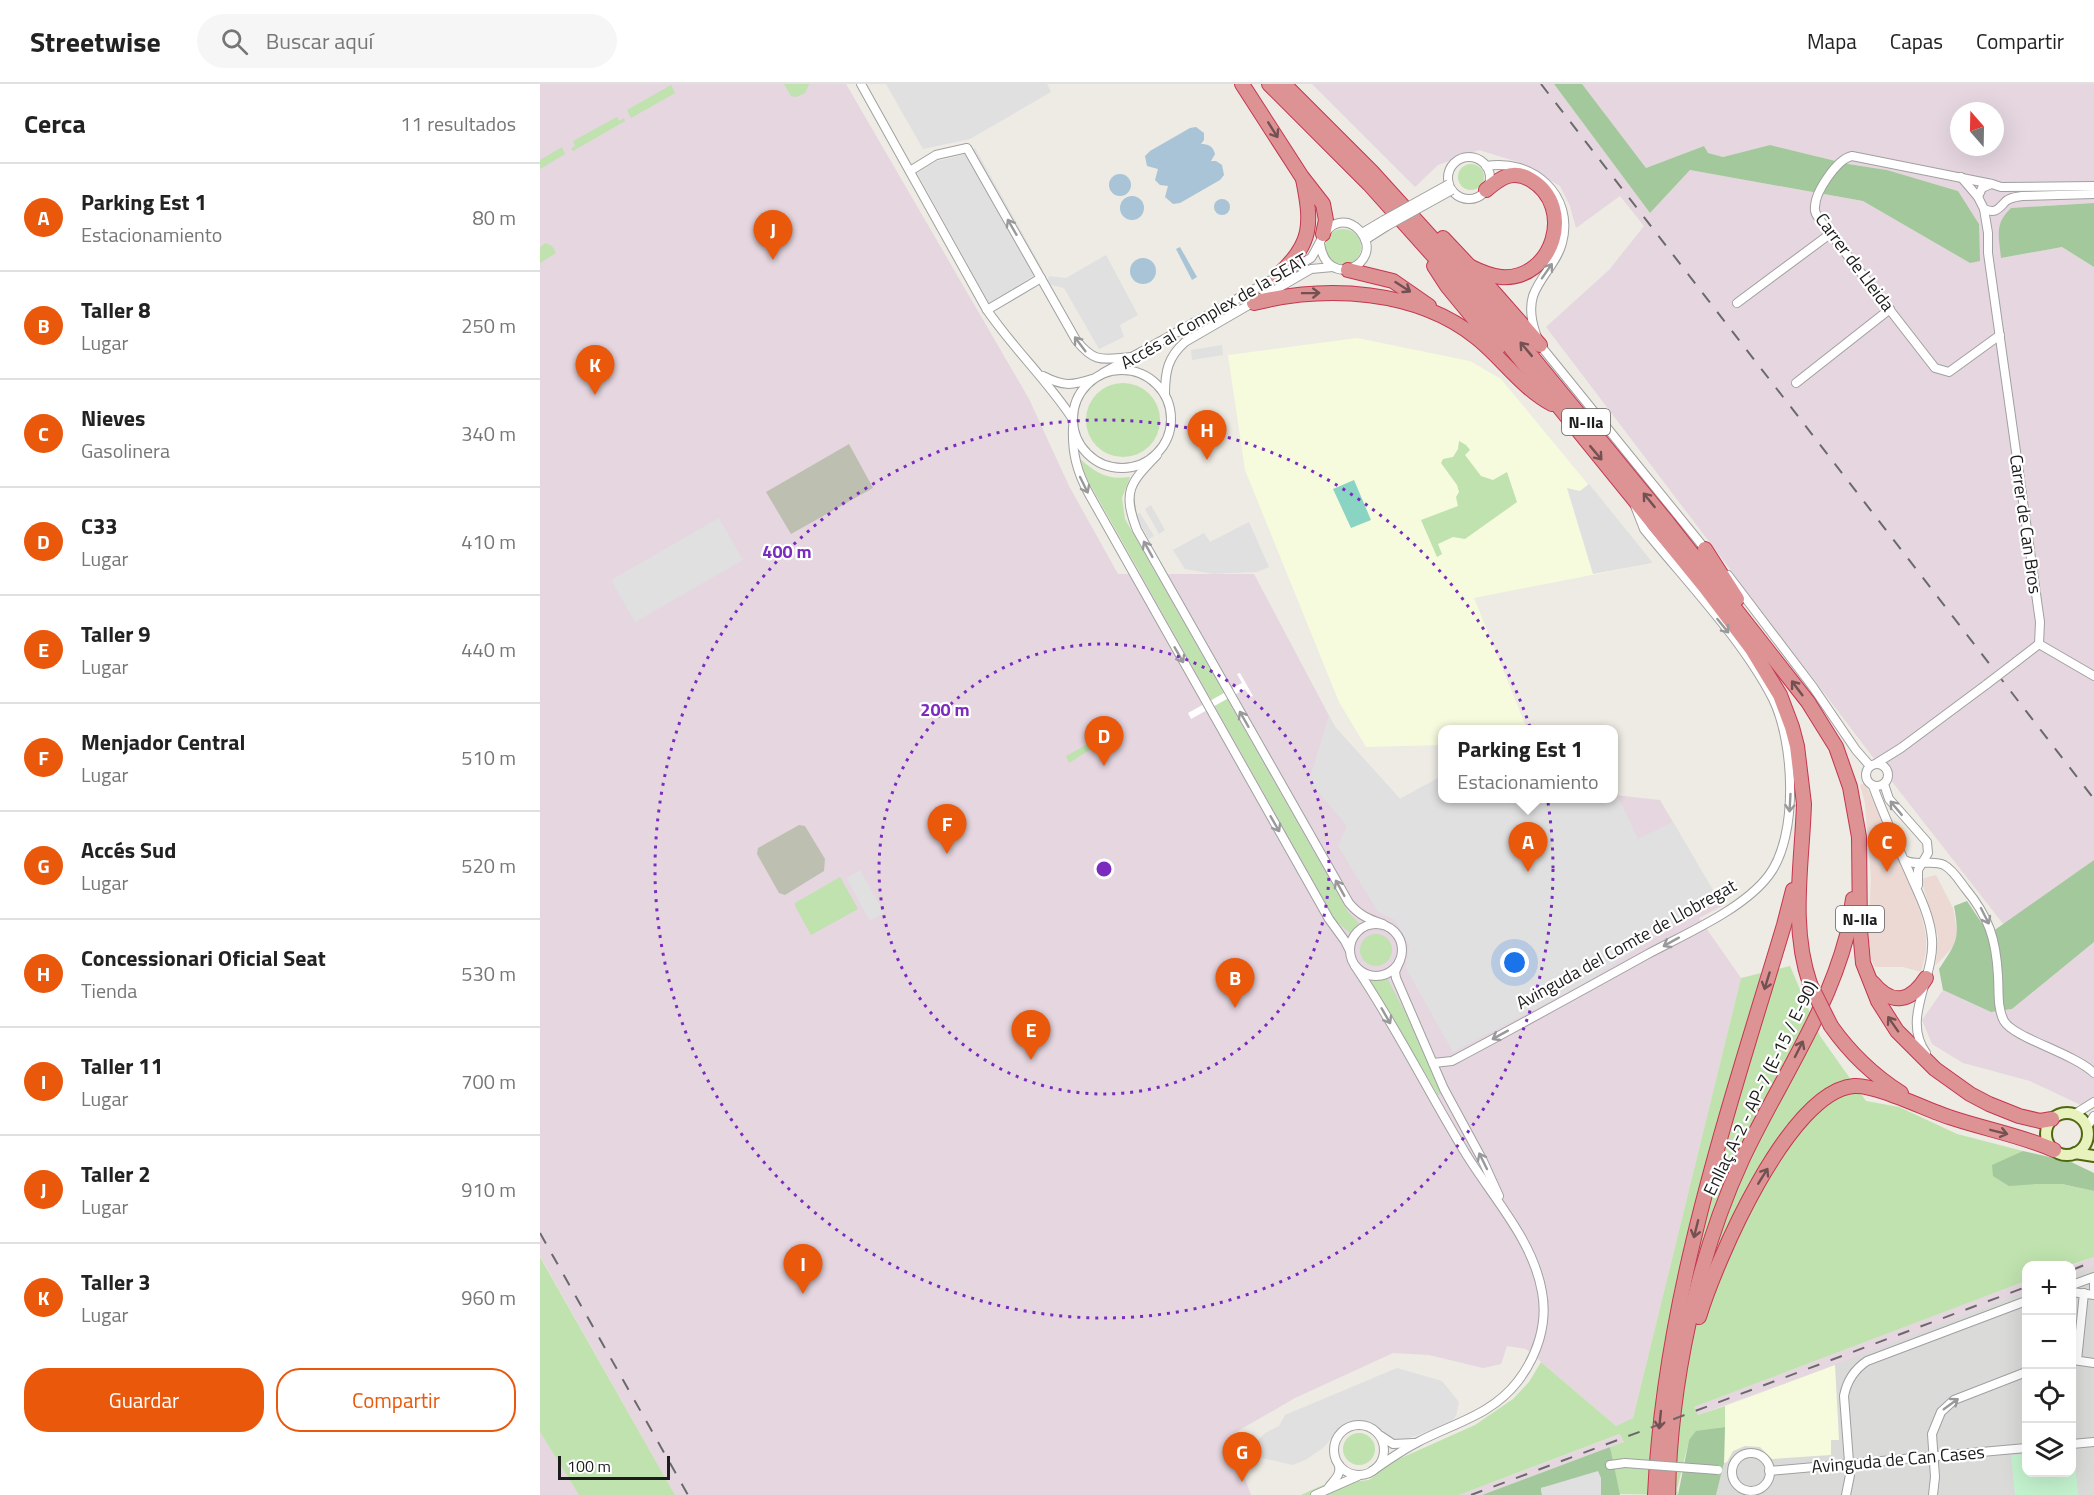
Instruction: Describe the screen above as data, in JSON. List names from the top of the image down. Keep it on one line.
{"streets":{"highway":["N-IIa","Enllaç A-2 - AP-7 (E-15 / E-90)"],"street":["Carrer de Lleida","Accés al Complex de la SEAT","Carrer de Can Bros","Avinguda del Comte de Llobregat","Avinguda de Can Cases"]},"crossings":[["Carrer de Lleida","Carrer de Can Bros"],["N-IIa","Avinguda del Comte de Llobregat"],["N-IIa","Enllaç A-2 - AP-7 (E-15 / E-90)"]],"scale_bar":"100 m","north":"top","page":{"header":"Streetwise","search":"Buscar aquí","nav":["Mapa","Capas","Compartir"],"heading":["Cerca","11 resultados"],"list":[{"mark":"A","name":"Parking Est 1","note":"Estacionamiento","value":"80 m"},{"mark":"B","name":"Taller 8","note":"Lugar","value":"250 m"},{"mark":"C","name":"Nieves","note":"Gasolinera","value":"340 m"},{"mark":"D","name":"C33","note":"Lugar","value":"410 m"},{"mark":"E","name":"Taller 9","note":"Lugar","value":"440 m"},{"mark":"F","name":"Menjador Central","note":"Lugar","value":"510 m"},{"mark":"G","name":"Accés Sud","note":"Lugar","value":"520 m"},{"mark":"H","name":"Concessionari Oficial Seat","note":"Tienda","value":"530 m"},{"mark":"I","name":"Taller 11","note":"Lugar","value":"700 m"},{"mark":"J","name":"Taller 2","note":"Lugar","value":"910 m"},{"mark":"K","name":"Taller 3","note":"Lugar","value":"960 m"}],"pins":["J","K","H","D","F","A","C","B","E","I","G"],"popup":["Parking Est 1","Estacionamiento"],"map_buttons":["+","−"],"buttons":["Guardar","Compartir"],"scale":"100 m"},"rings":["400 m","200 m"]}
